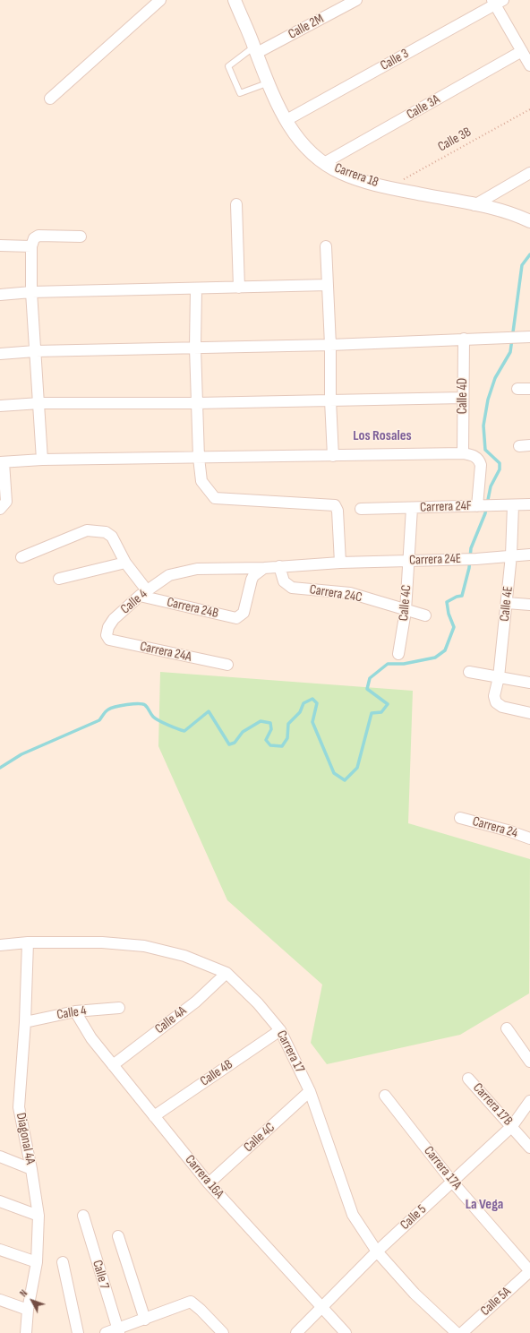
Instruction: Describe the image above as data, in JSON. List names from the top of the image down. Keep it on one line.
{"streets":{"street":["Calle 2M","Calle 3","Calle 3A","Carrera 18","Calle 4D","Carrera 24F","Carrera 24E","Carrera 24C","Calle 4","Calle 4C","Calle 4E","Carrera 24B","Carrera 24A","Carrera 24","Calle 4A","Carrera 17","Calle 4B","Carrera 17B","Diagonal 4A","Carrera 17A","Carrera 16A","Calle 5","Calle 7","Calle 5A"],"path":["Calle 3B"]},"crossings":[["Calle 2M","Carrera 18"],["Calle 3","Carrera 18"],["Calle 3A","Carrera 18"],["Calle 3B","Carrera 18"],["Carrera 24F","Calle 4C"],["Carrera 24F","Calle 4E"],["Carrera 24E","Carrera 24C"],["Carrera 24E","Calle 4C"],["Carrera 24E","Calle 4E"],["Carrera 24C","Calle 4"],["Carrera 24C","Calle 4C"],["Carrera 24C","Carrera 24B"],["Calle 4","Carrera 24B"],["Calle 4","Carrera 24A"],["Calle 4","Diagonal 4A"],["Calle 4","Carrera 16A"],["Calle 4C","Carrera 17"],["Calle 4C","Carrera 16A"],["Calle 4A","Carrera 17"],["Calle 4A","Carrera 16A"],["Carrera 17","Calle 4B"],["Carrera 17","Diagonal 4A"],["Carrera 17","Calle 5"],["Calle 4B","Carrera 16A"],["Carrera 17B","Calle 5"],["Carrera 17A","Calle 5"],["Carrera 17A","Calle 5A"],["Carrera 16A","Calle 5"]],"districts":["Los Rosales","La Vega"],"north":"top left"}
